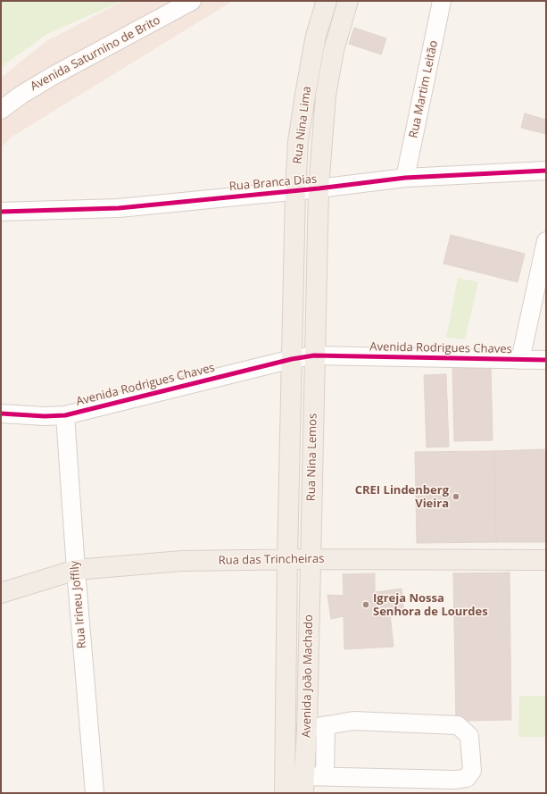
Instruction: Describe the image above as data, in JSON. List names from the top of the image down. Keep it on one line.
{"streets":{"main road":["Rua Nina Lima","Rua Nina Lemos","Rua das Trincheiras","Avenida João Machado"],"street":["Avenida Saturnino de Brito","Rua Martim Leitão","Rua Branca Dias","Avenida Rodrigues Chaves","Rua Irineu Joffily"]},"crossings":[["Rua Martim Leitão","Rua Branca Dias"],["Rua Nina Lima","Rua Branca Dias"],["Rua Nina Lima","Avenida Rodrigues Chaves"],["Rua Nina Lima","Rua Nina Lemos"],["Avenida Rodrigues Chaves","Rua Nina Lemos"],["Avenida Rodrigues Chaves","Rua Irineu Joffily"],["Rua Nina Lemos","Rua das Trincheiras"],["Rua Nina Lemos","Avenida João Machado"],["Rua das Trincheiras","Rua Irineu Joffily"],["Rua das Trincheiras","Avenida João Machado"]],"places":["CREI Lindenberg Vieira","Igreja Nossa Senhora de Lourdes"]}
